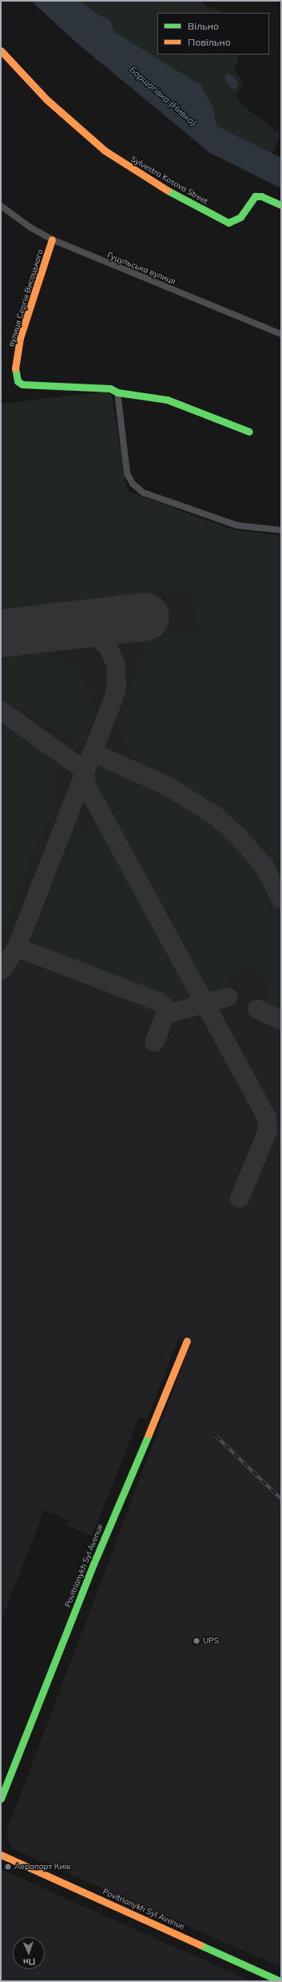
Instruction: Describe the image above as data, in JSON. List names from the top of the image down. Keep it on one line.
{"streets":{"street":["Sylvestra Kosova Street","Гуцульська вулиця","вулиця Сергія Висоцького","Povitrianykh Syl Avenue"]},"crossings":[["Гуцульська вулиця","вулиця Сергія Висоцького"]],"water":["Борщагівка (Нивка)"],"places":["UPS","Аеропорт Київ"],"legend":["Вільно","Повільно"],"north":"bottom"}
